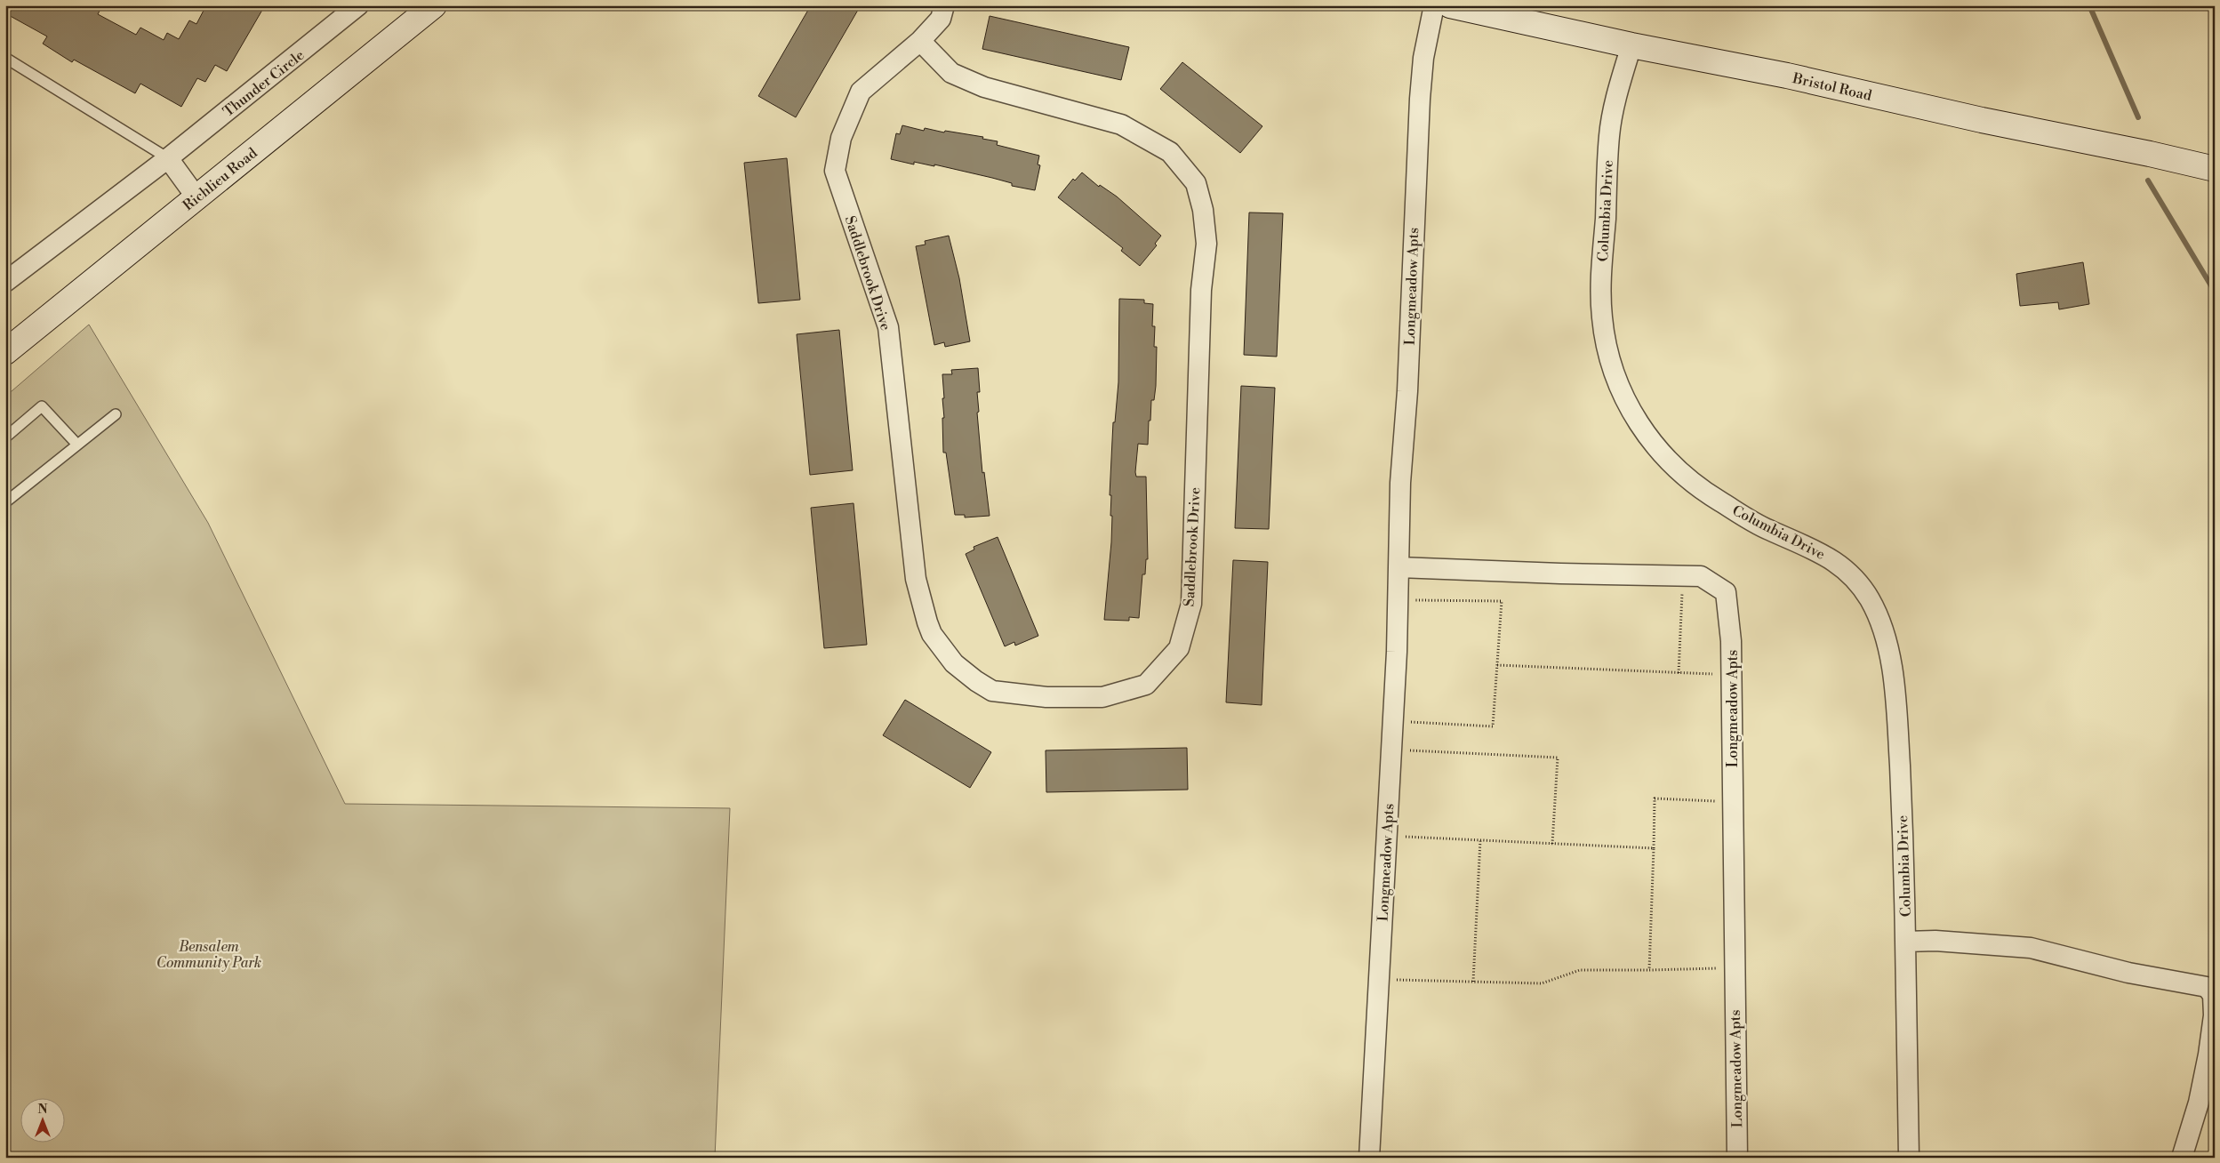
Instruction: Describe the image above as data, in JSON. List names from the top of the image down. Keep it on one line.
{"streets":{"main road":["Bristol Road","Richlieu Road"],"street":["Thunder Circle","Columbia Drive","Saddlebrook Drive","Longmeadow Apts"]},"crossings":[["Bristol Road","Columbia Drive"]],"parks":["Bensalem Community Park"],"north":"top"}
